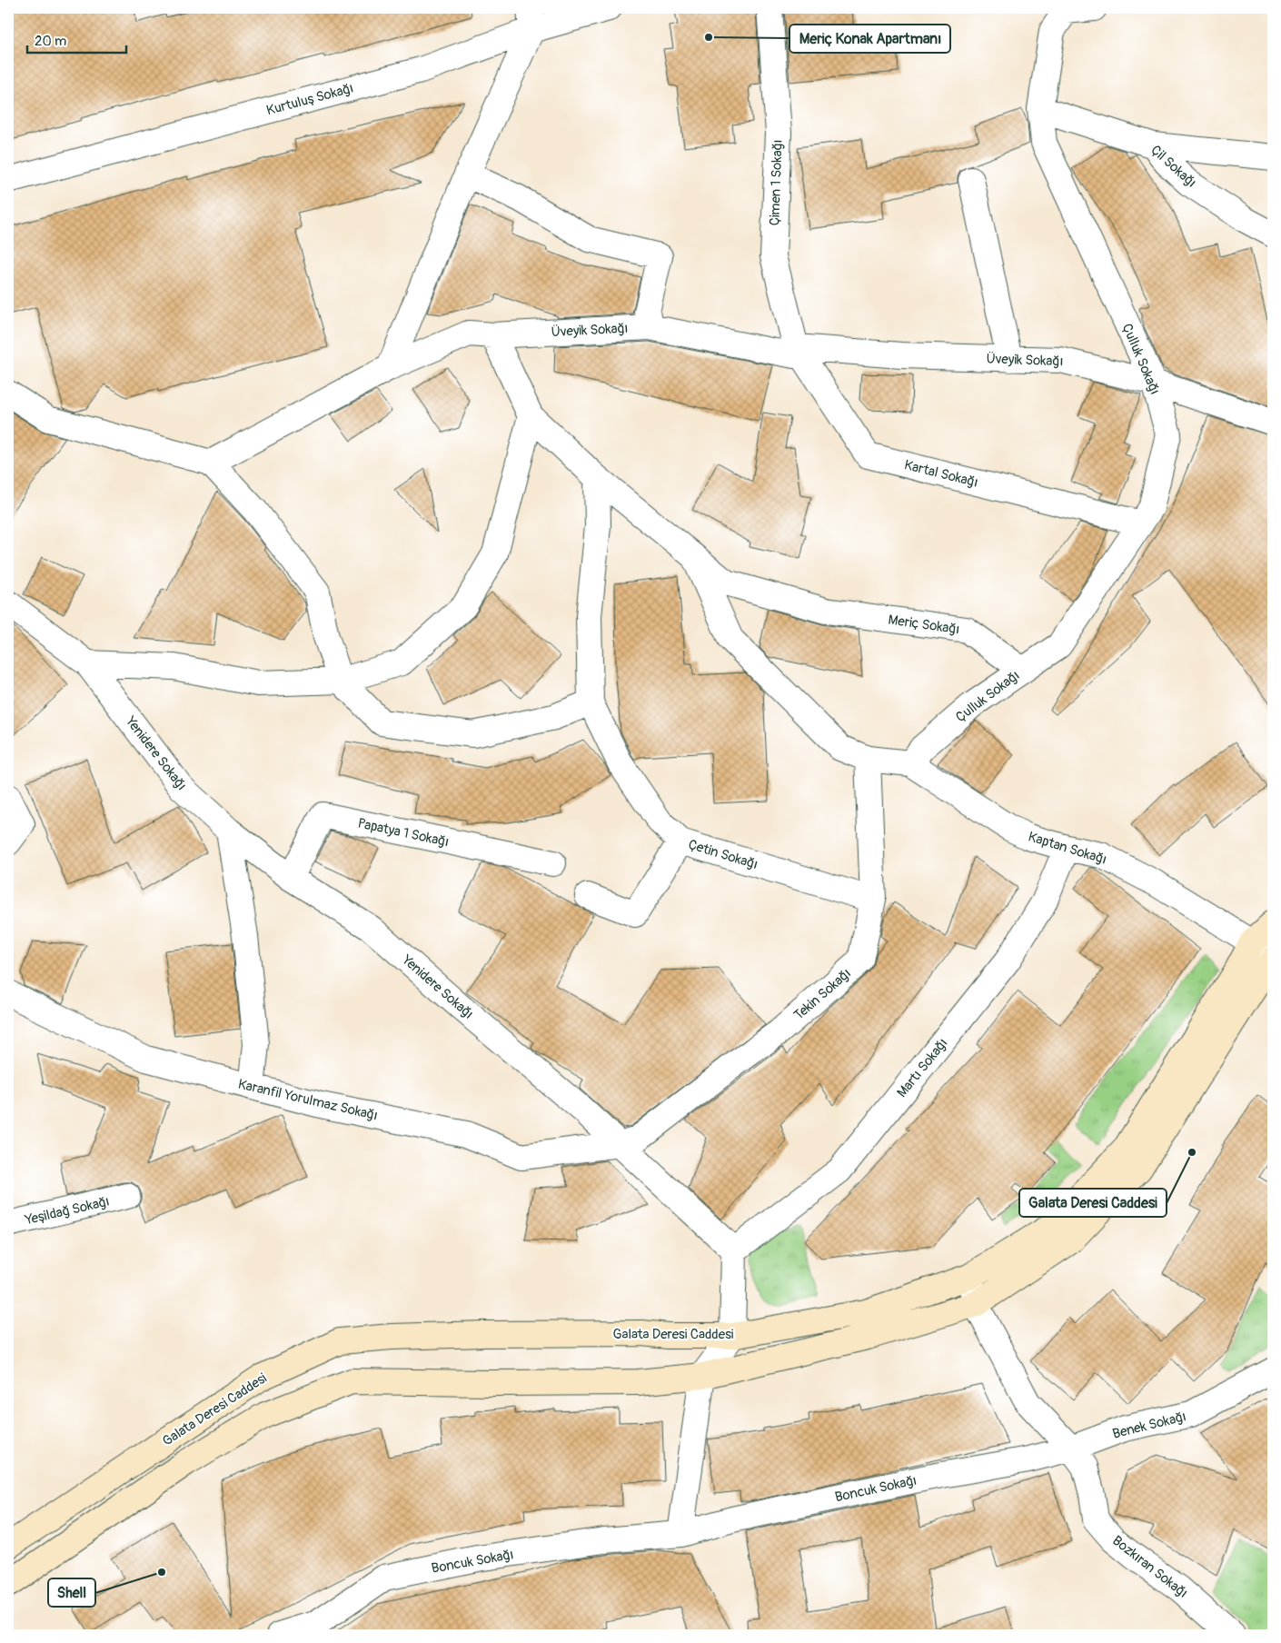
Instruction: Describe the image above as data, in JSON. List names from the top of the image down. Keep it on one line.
{"streets":{"main road":["Galata Deresi Caddesi"],"street":["Kurtuluş Sokağı","Çil Sokağı","Çimen 1 Sokağı","Üveyik Sokağı","Çulluk Sokağı","Kartal Sokağı","Meriç Sokağı","Yenidere Sokağı","Papatya 1 Sokağı","Kaptan Sokağı","Çetin Sokağı","Tekin Sokağı","Martı Sokağı","Karanfil Yorulmaz Sokağı","Yeşildağ Sokağı","Benek Sokağı","Boncuk Sokağı","Bozkıran Sokağı"]},"crossings":[["Çil Sokağı","Çulluk Sokağı"],["Çimen 1 Sokağı","Üveyik Sokağı"],["Çimen 1 Sokağı","Kartal Sokağı"],["Üveyik Sokağı","Çulluk Sokağı"],["Üveyik Sokağı","Kartal Sokağı"],["Çulluk Sokağı","Kartal Sokağı"],["Çulluk Sokağı","Meriç Sokağı"],["Çulluk Sokağı","Kaptan Sokağı"],["Yenidere Sokağı","Papatya 1 Sokağı"],["Yenidere Sokağı","Tekin Sokağı"],["Yenidere Sokağı","Martı Sokağı"],["Yenidere Sokağı","Karanfil Yorulmaz Sokağı"],["Kaptan Sokağı","Martı Sokağı"],["Kaptan Sokağı","Galata Deresi Caddesi"],["Çetin Sokağı","Tekin Sokağı"],["Tekin Sokağı","Karanfil Yorulmaz Sokağı"],["Galata Deresi Caddesi","Bozkıran Sokağı"],["Benek Sokağı","Boncuk Sokağı"],["Benek Sokağı","Bozkıran Sokağı"],["Boncuk Sokağı","Bozkıran Sokağı"]],"places":["Meriç Konak Apartmanı","Galata Deresi Caddesi","Shell"],"scale_bar":"20 m"}
